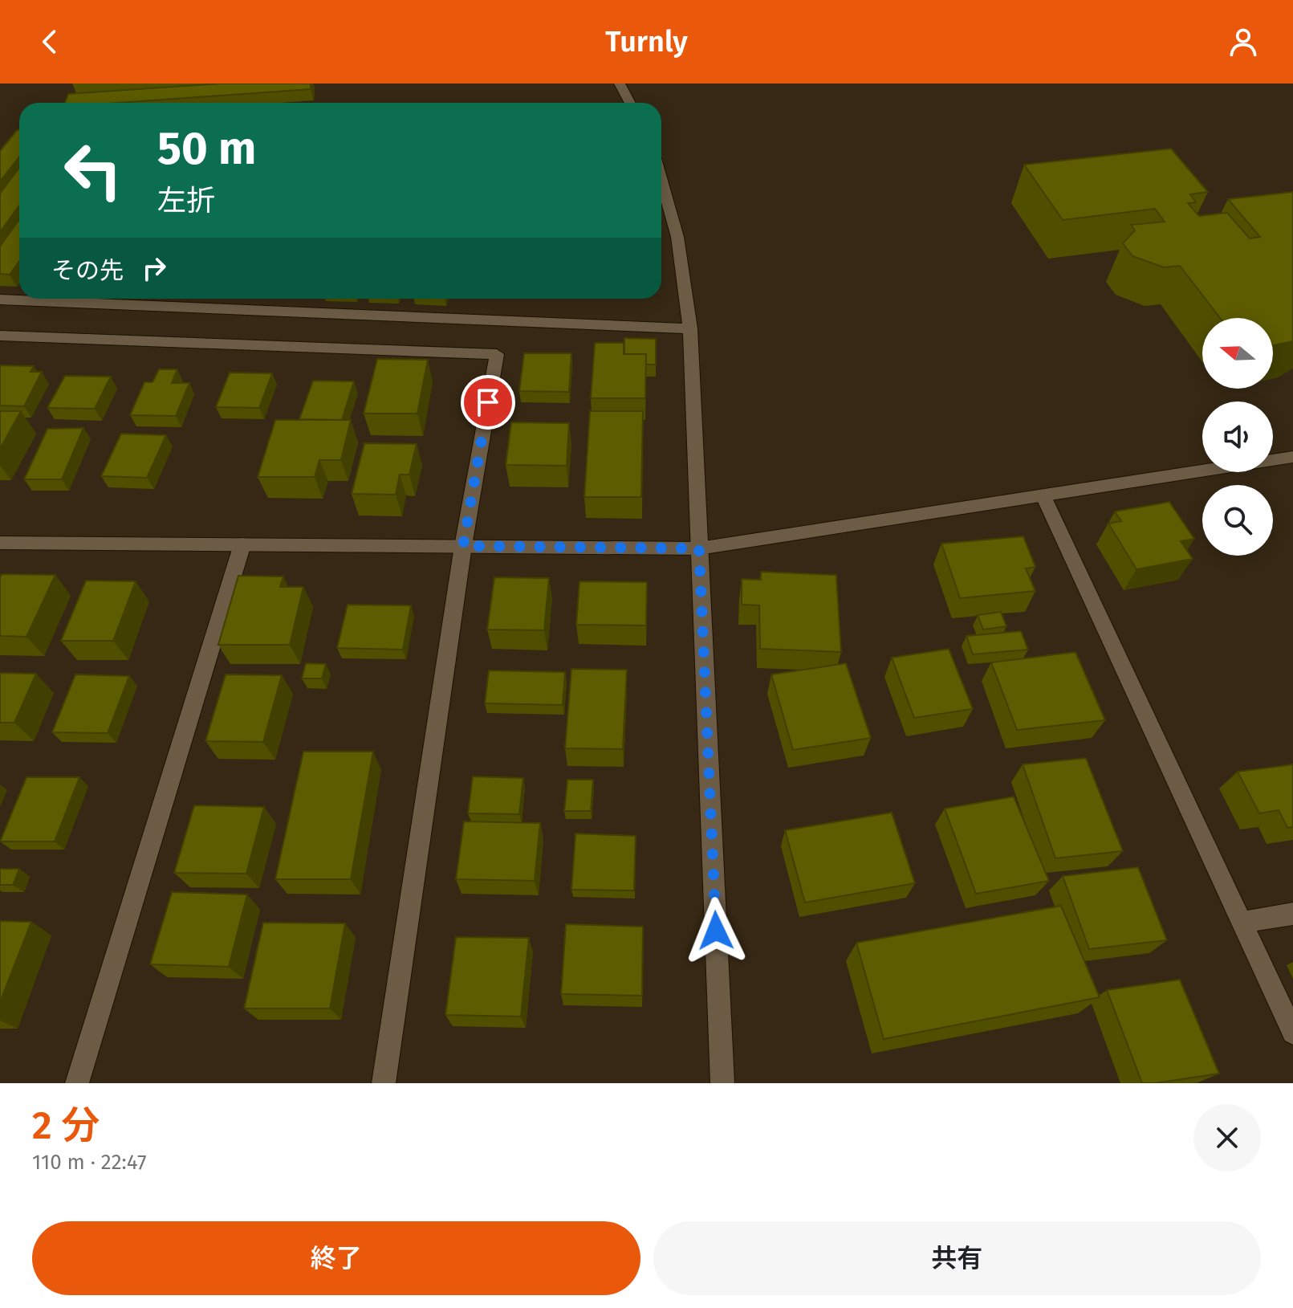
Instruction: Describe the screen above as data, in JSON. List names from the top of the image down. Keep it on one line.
{"north":"left","page":{"header":"Turnly","turn":["50 m","左折"],"then":"その先","heading":["2 分","110 m · 22:47"],"buttons":["終了","共有"]}}
